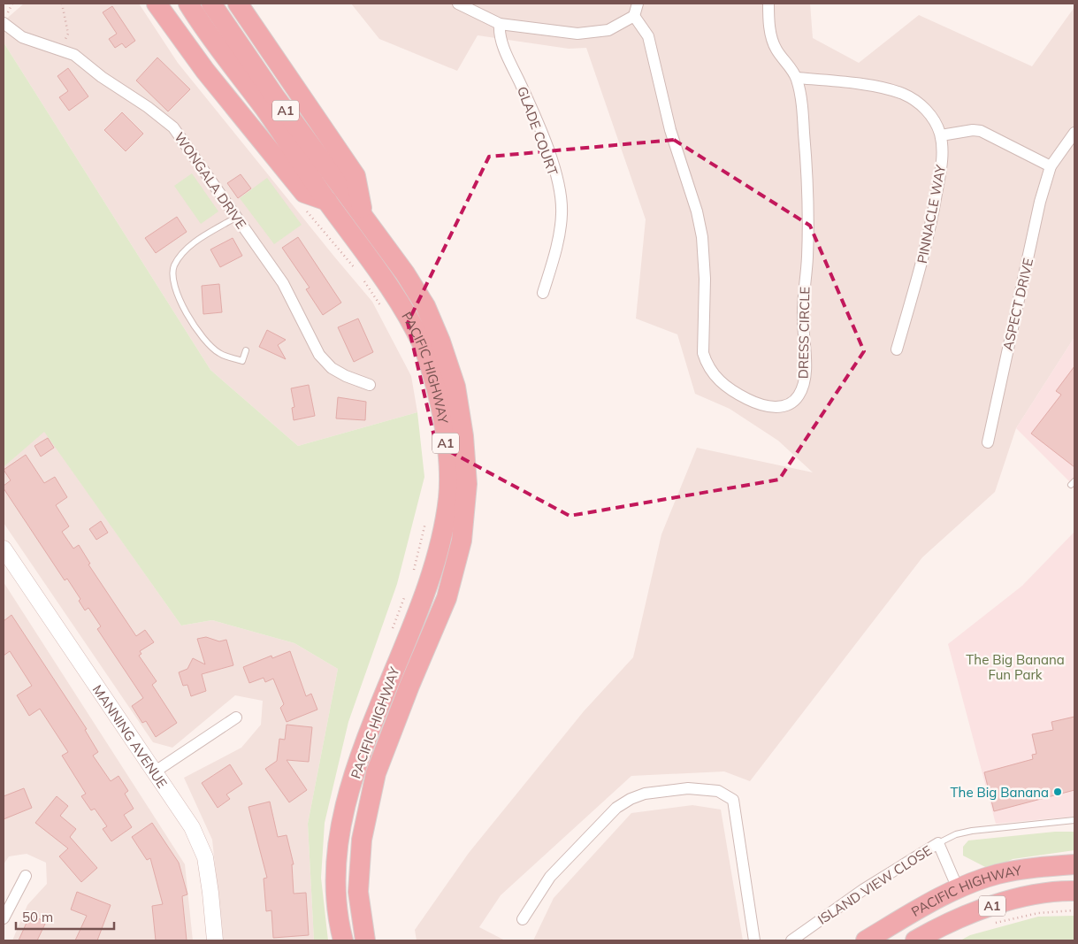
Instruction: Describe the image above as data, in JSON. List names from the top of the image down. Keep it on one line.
{"streets":{"highway":["A1","PACIFIC HIGHWAY"],"street":["GLADE COURT","WONGALA DRIVE","PINNACLE WAY","ASPECT DRIVE","DRESS CIRCLE","MANNING AVENUE","ISLAND VIEW CLOSE"]},"crossings":[["PINNACLE WAY","DRESS CIRCLE"],["PACIFIC HIGHWAY","ISLAND VIEW CLOSE"]],"parks":["The Big Banana Fun Park"],"places":["The Big Banana"],"scale_bar":"50 m"}
